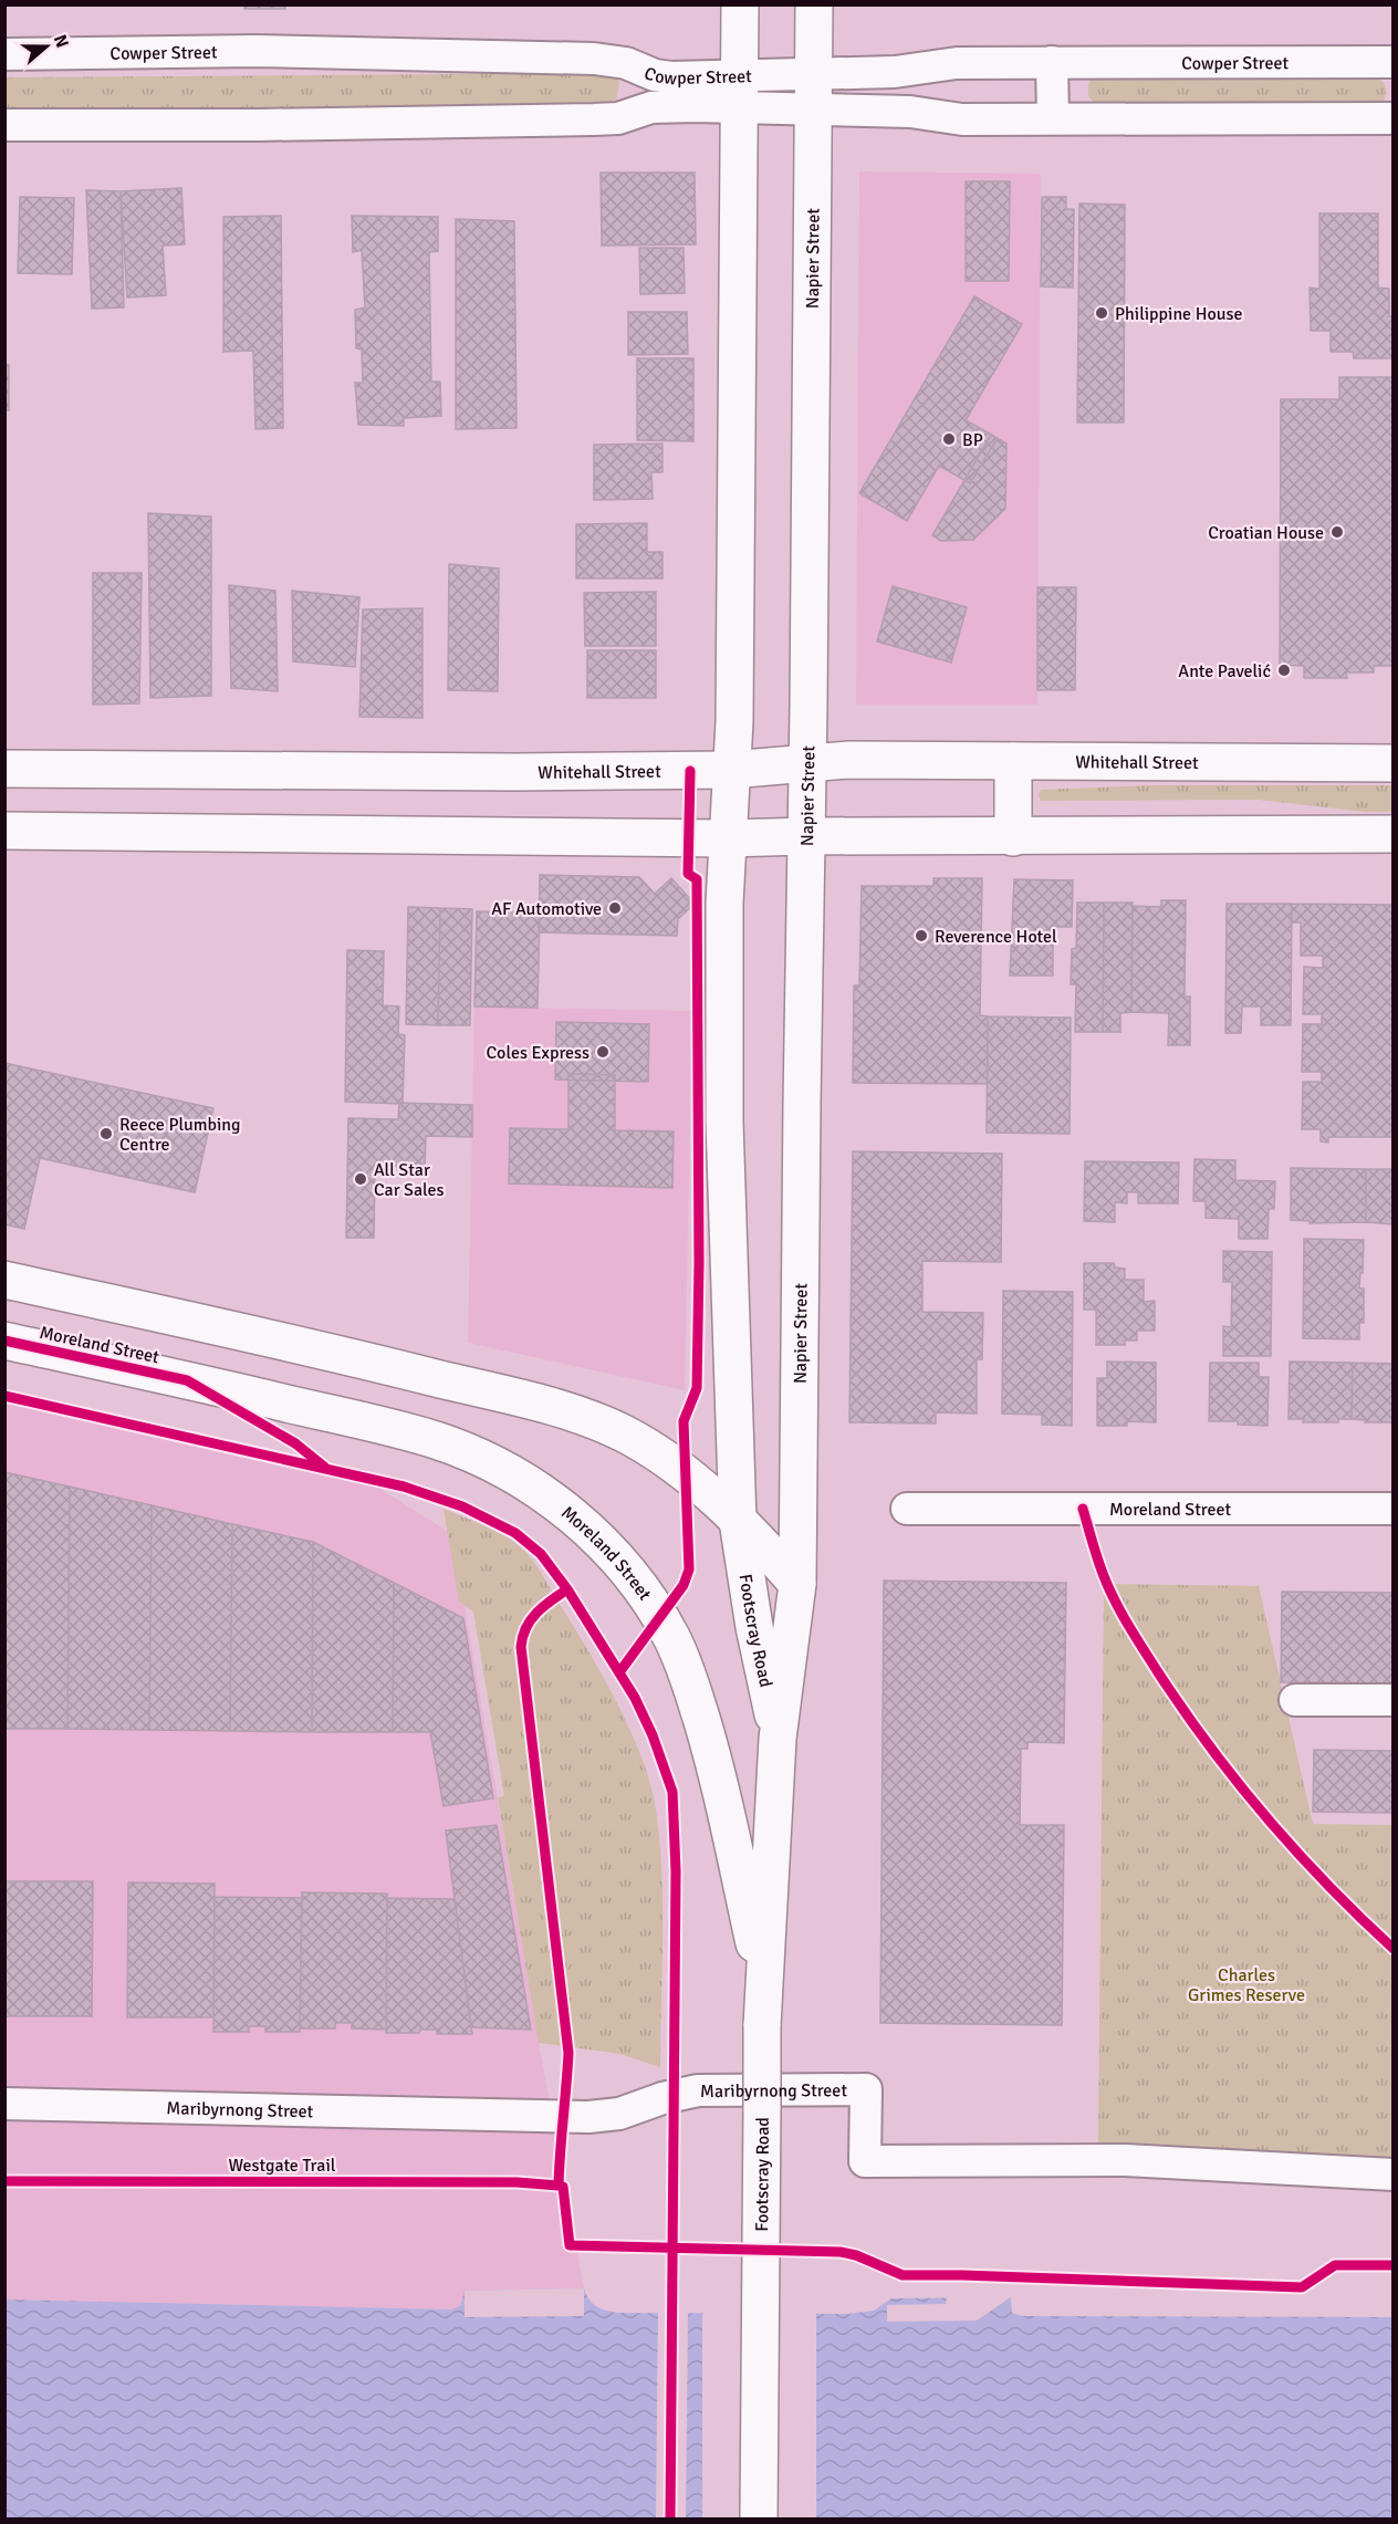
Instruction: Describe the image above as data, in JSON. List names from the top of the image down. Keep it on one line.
{"streets":{"main road":["Napier Street","Whitehall Street","Moreland Street","Footscray Road"],"street":["Cowper Street","Maribyrnong Street"],"cycle path":["Westgate Trail"]},"crossings":[["Cowper Street","Napier Street"],["Napier Street","Whitehall Street"],["Napier Street","Footscray Road"],["Moreland Street","Footscray Road"]],"parks":["Charles Grimes Reserve"],"places":["Philippine House","BP","Croatian House","Ante Pavelić","AF Automotive","Reverence Hotel","Coles Express","Reece Plumbing Centre","All Star Car Sales"],"north":"right"}
